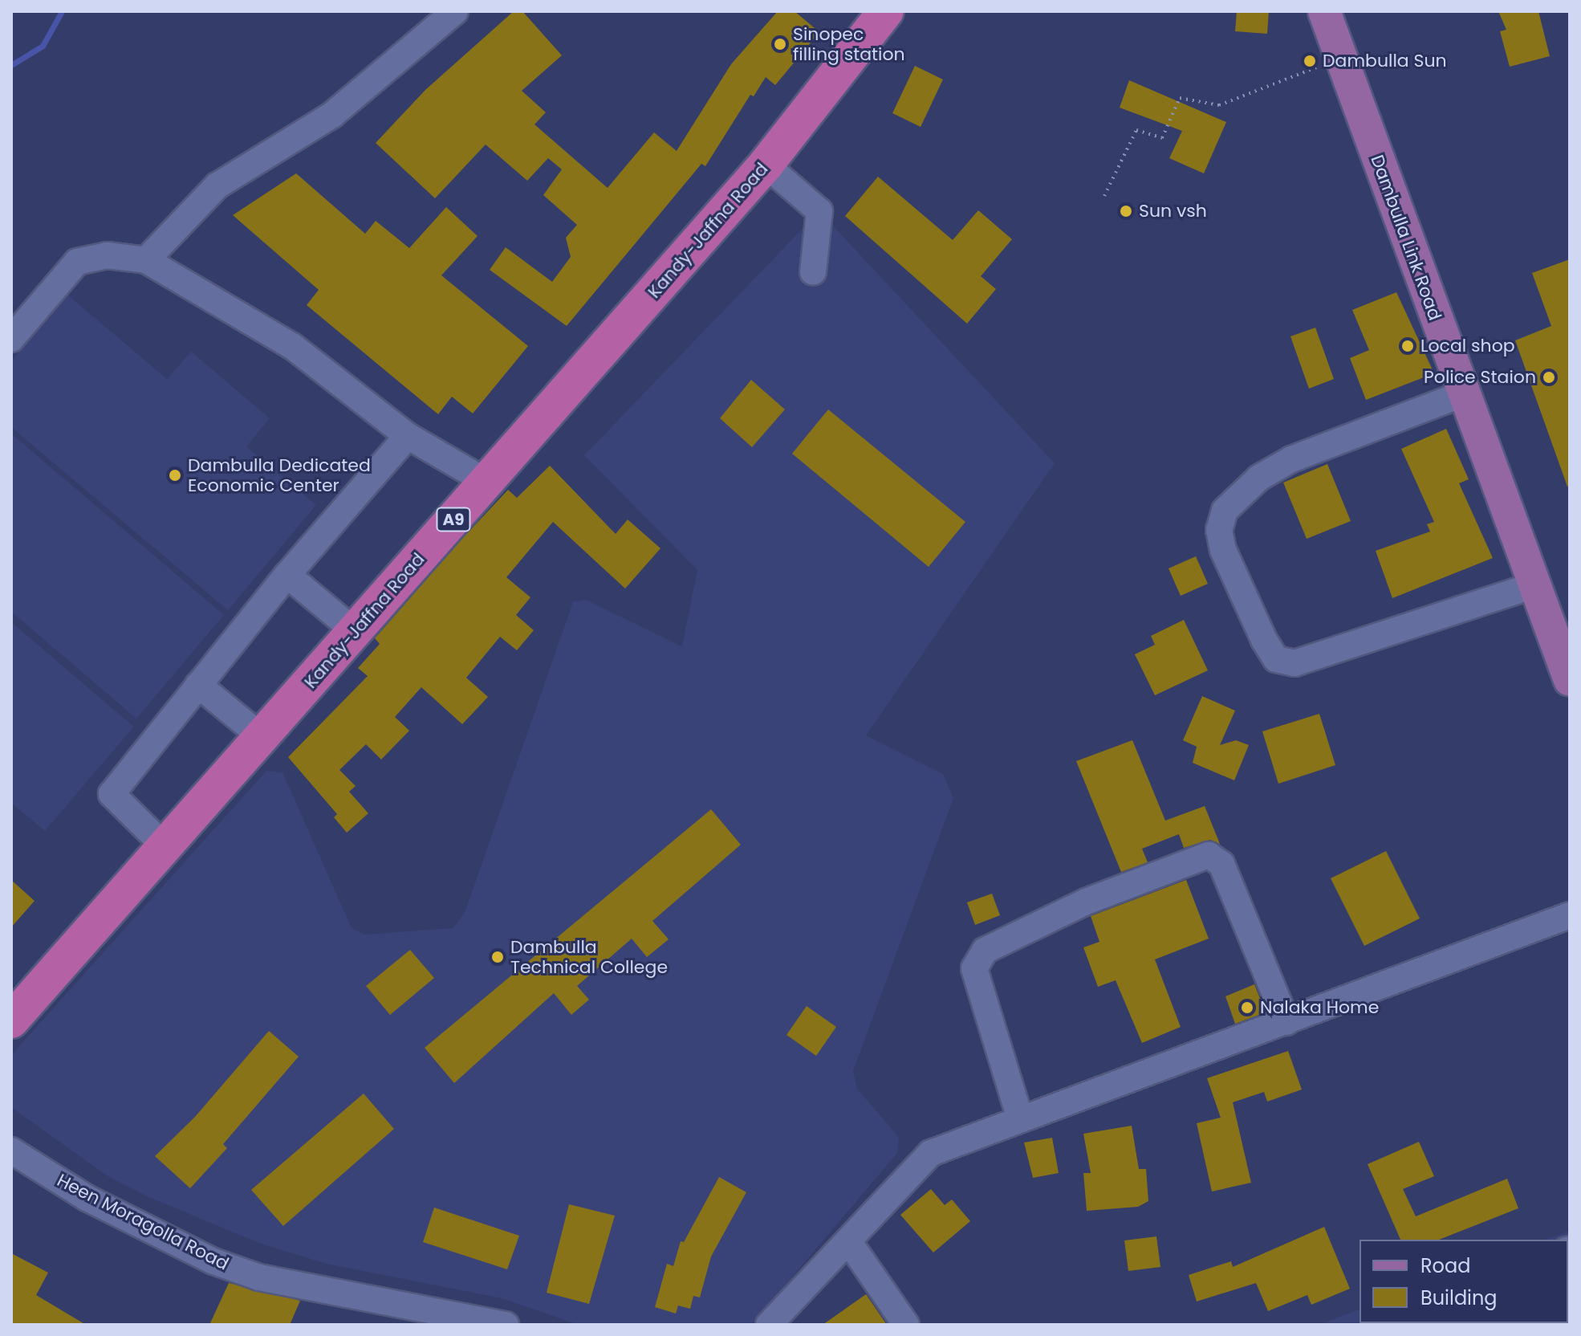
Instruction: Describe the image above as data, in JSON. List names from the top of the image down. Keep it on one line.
{"streets":{"highway":["Kandy-Jaffna Road","A9"],"main road":["Dambulla Link Road"],"street":["Heen Moragolla Road"]},"places":["Sinopec filling station","Dambulla Sun","Sun vsh","Local shop","Police Staion","Dambulla Dedicated Economic Center","Dambulla Technical College","Nalaka Home"],"legend":["Road","Building"]}
